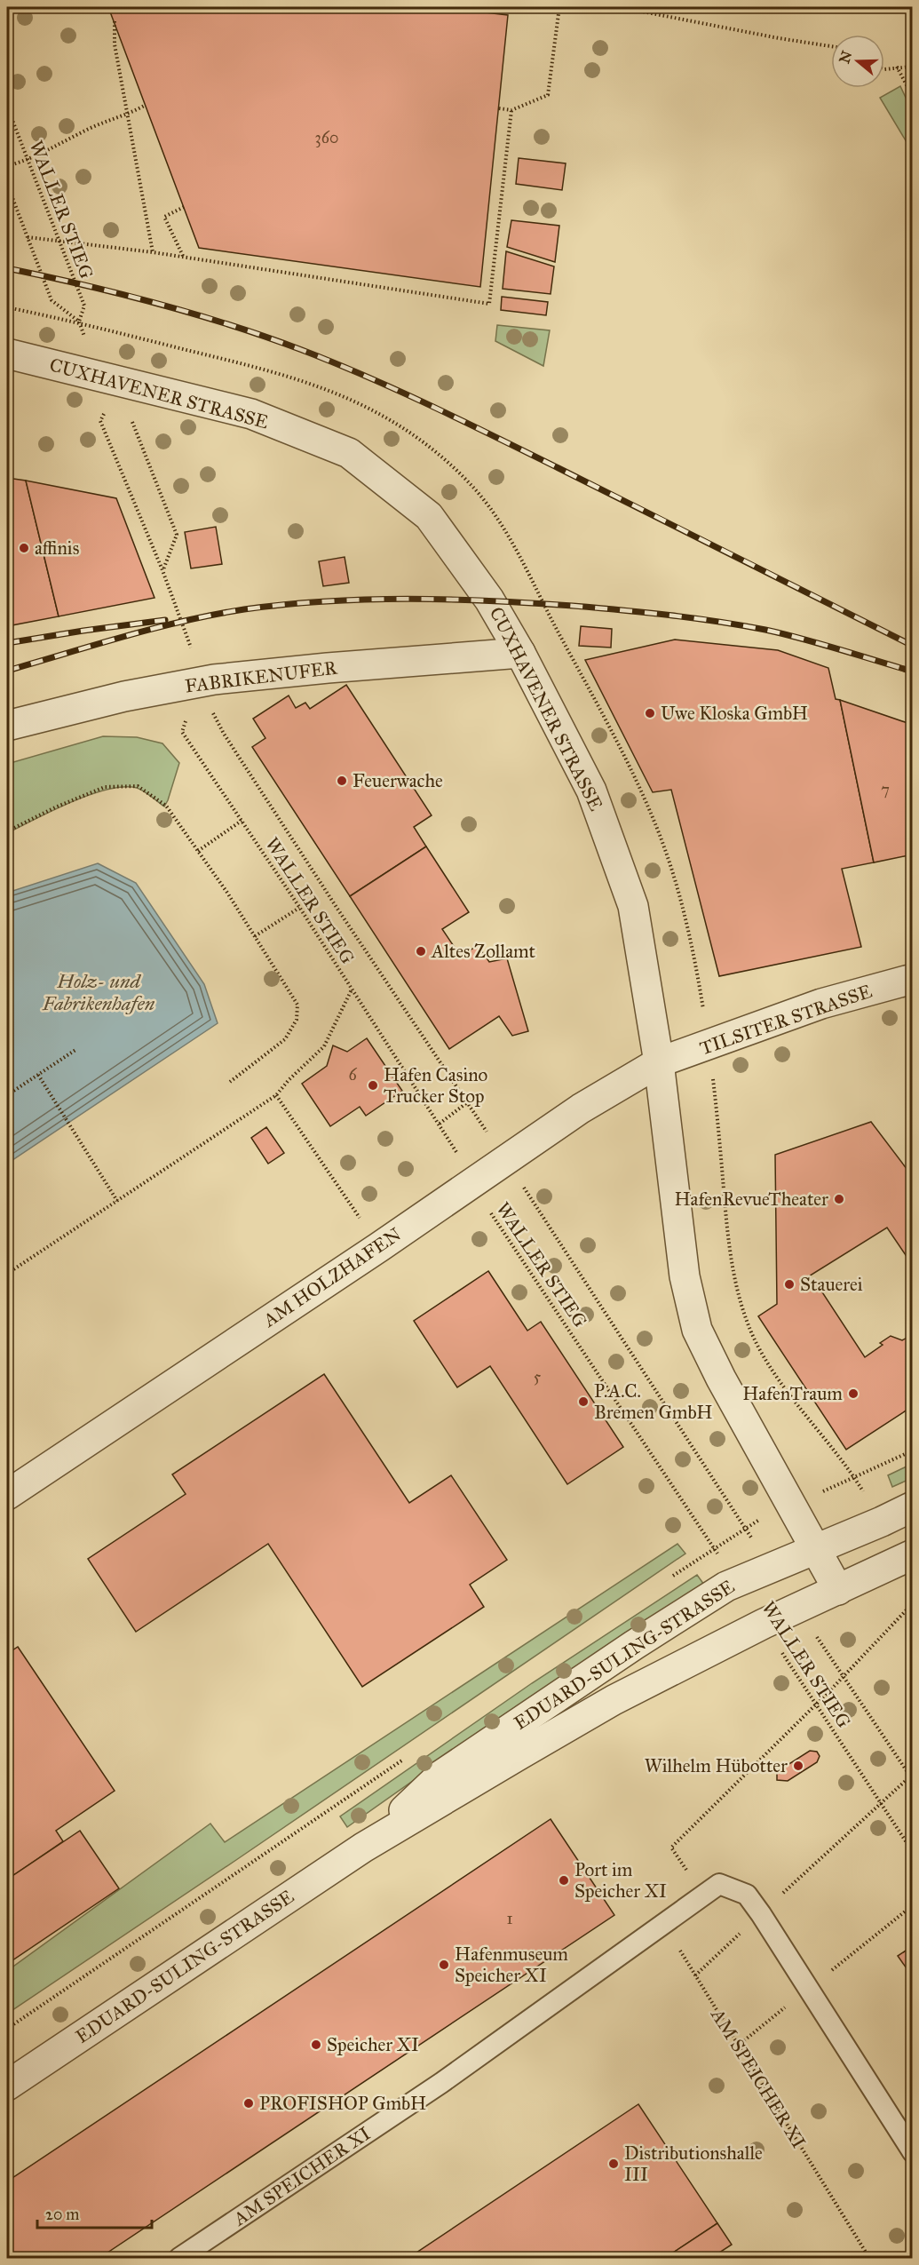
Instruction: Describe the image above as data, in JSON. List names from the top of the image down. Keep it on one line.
{"streets":{"street":["CUXHAVENER STRASSE","FABRIKENUFER","TILSITER STRASSE","AM HOLZHAFEN","EDUARD-SULING-STRASSE"],"lane":["AM SPEICHER XI"],"path":["WALLER STIEG"]},"crossings":[["WALLER STIEG","CUXHAVENER STRASSE"],["WALLER STIEG","FABRIKENUFER"],["WALLER STIEG","AM HOLZHAFEN"],["WALLER STIEG","EDUARD-SULING-STRASSE"],["WALLER STIEG","AM SPEICHER XI"],["CUXHAVENER STRASSE","FABRIKENUFER"],["CUXHAVENER STRASSE","TILSITER STRASSE"],["CUXHAVENER STRASSE","AM HOLZHAFEN"],["CUXHAVENER STRASSE","EDUARD-SULING-STRASSE"],["TILSITER STRASSE","AM HOLZHAFEN"]],"water":["Holz- und Fabrikenhafen"],"places":["affinis","Uwe Kloska GmbH","Feuerwache","Altes Zollamt","Hafen Casino Trucker Stop","HafenRevueTheater","Stauerei","HafenTraum","P.A.C. Bremen GmbH","Wilhelm Hübotter","Port im Speicher XI","Hafenmuseum Speicher XI","Speicher XI","PROFISHOP GmbH","Distributionshalle III"],"house_numbers":["360","7","6","5","1"],"scale_bar":"20 m","north":"left"}
